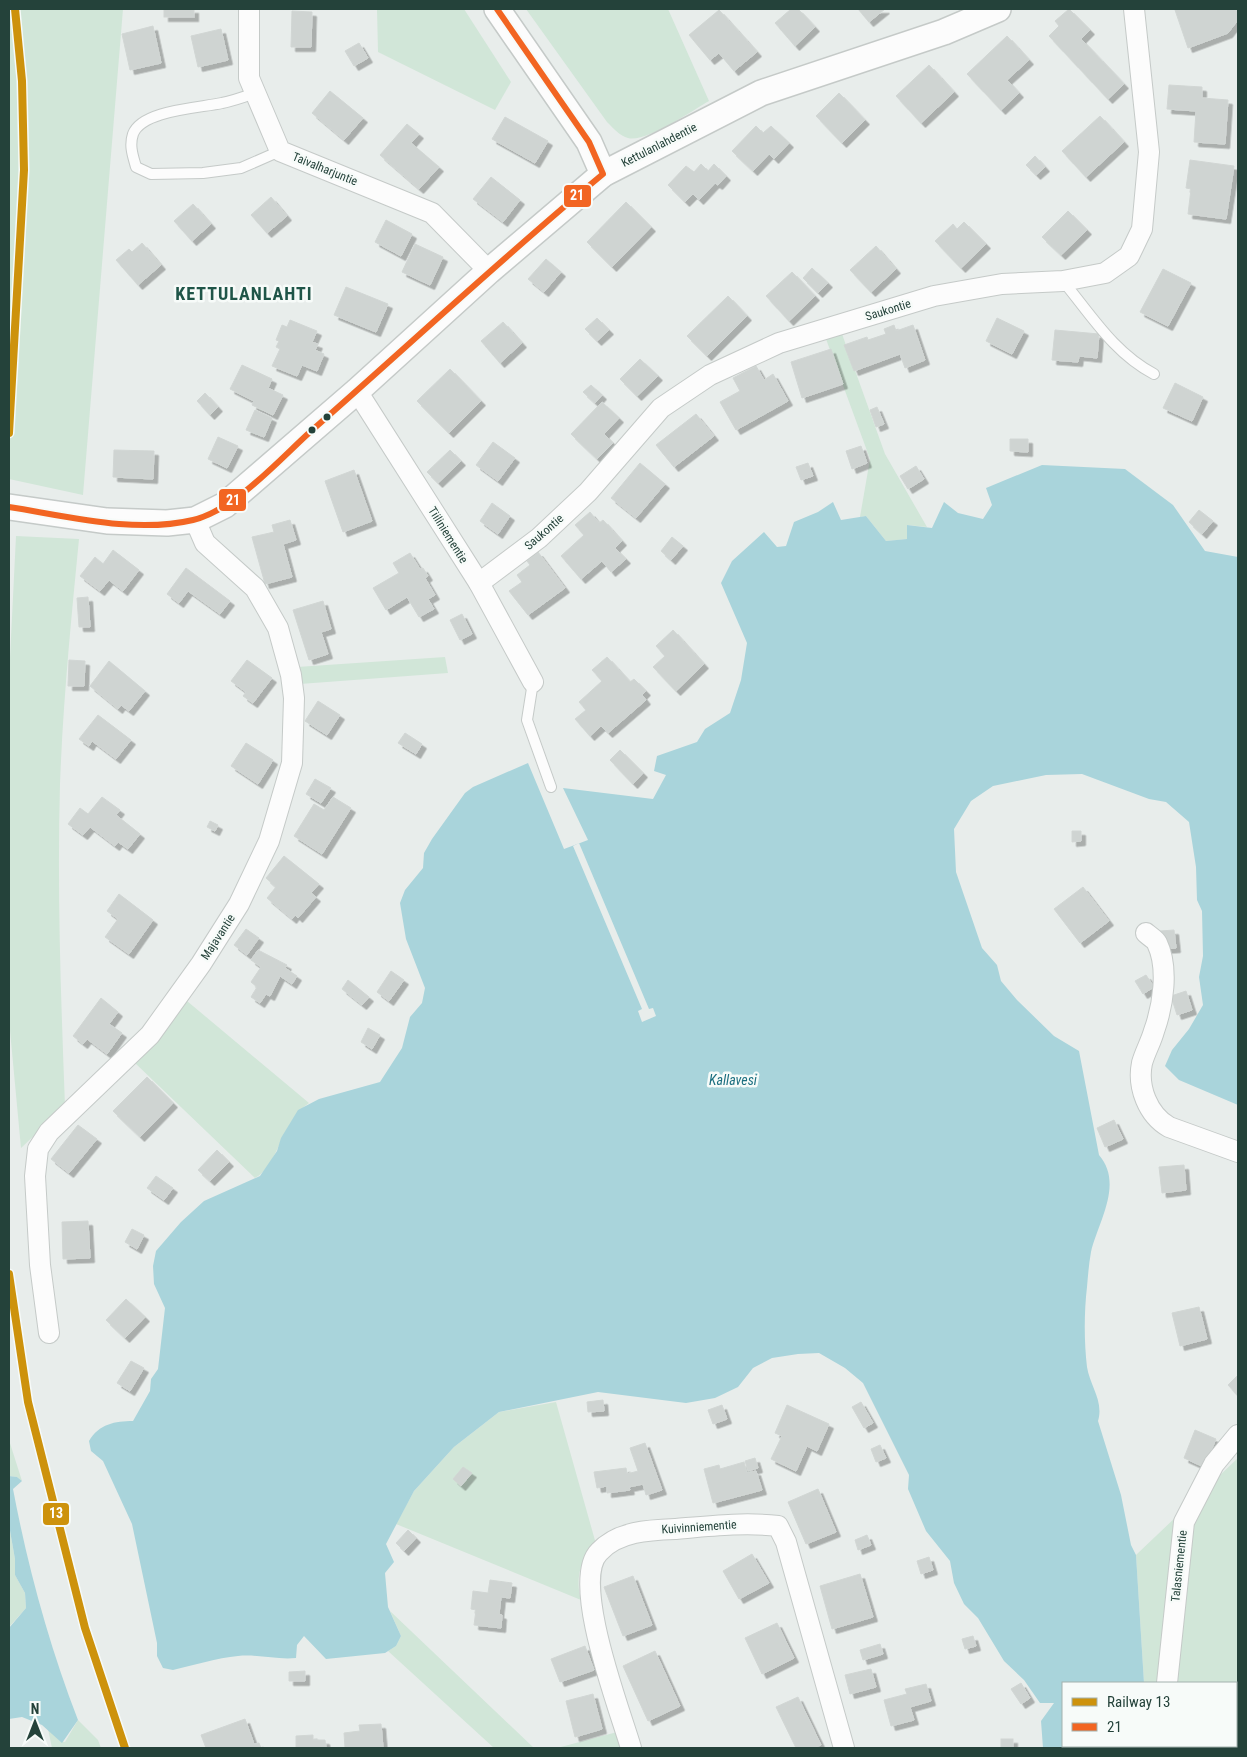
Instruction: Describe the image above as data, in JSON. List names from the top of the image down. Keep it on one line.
{"streets":{"street":["Kettulanlahdentie","Taivalharjuntie","Saukontie","Tiiliniementie","Majavantie","Kuivinniementie","Talasniementie"]},"crossings":[["Kettulanlahdentie","Taivalharjuntie"],["Kettulanlahdentie","Tiiliniementie"],["Kettulanlahdentie","Majavantie"],["Saukontie","Tiiliniementie"]],"districts":["KETTULANLAHTI"],"water":["Kallavesi"],"lines":["rail line 13","transit line 21"],"legend":["Railway 13","21"],"north":"top"}
